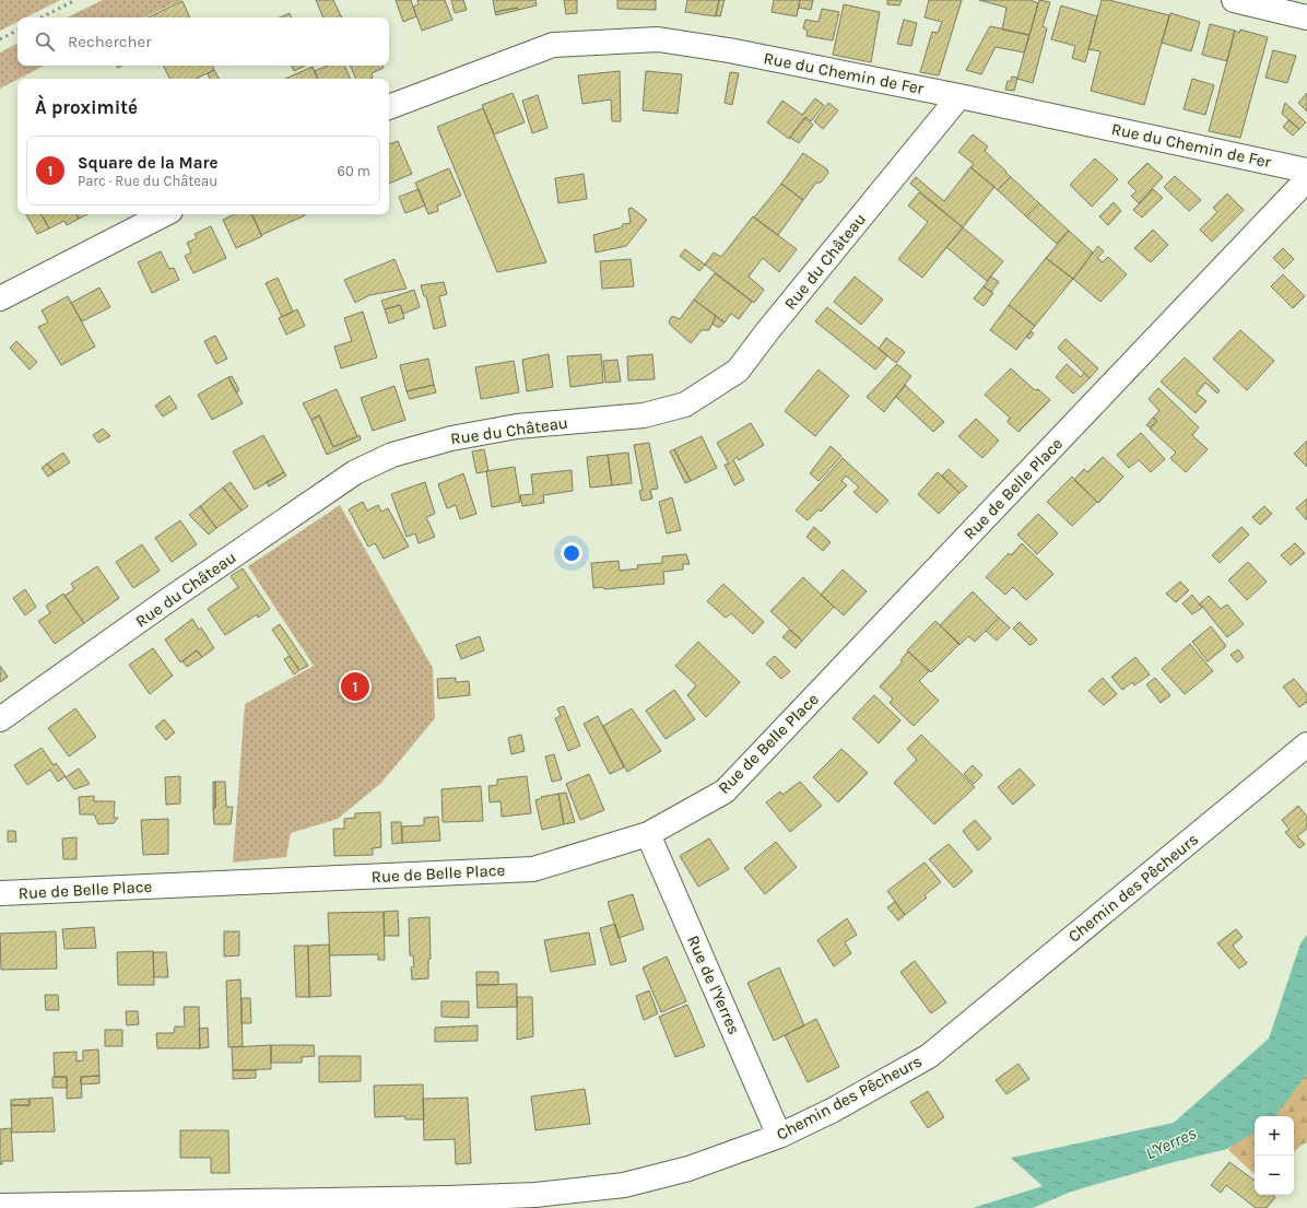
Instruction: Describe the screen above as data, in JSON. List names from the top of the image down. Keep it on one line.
{"streets":{"main road":["Rue du Chemin de Fer","Rue du Château","Rue de Belle Place","Chemin des Pêcheurs","Rue de l'Yerres"]},"crossings":[["Rue du Chemin de Fer","Rue du Château"],["Rue de Belle Place","Rue de l'Yerres"],["Chemin des Pêcheurs","Rue de l'Yerres"]],"water":["L'Yerres"],"page":{"search":"Rechercher","heading":"À proximité","list":[{"mark":"1","name":"Square de la Mare","note":"Parc · Rue du Château","value":"60 m"}],"pins":"1","map_buttons":["+","−"]}}
